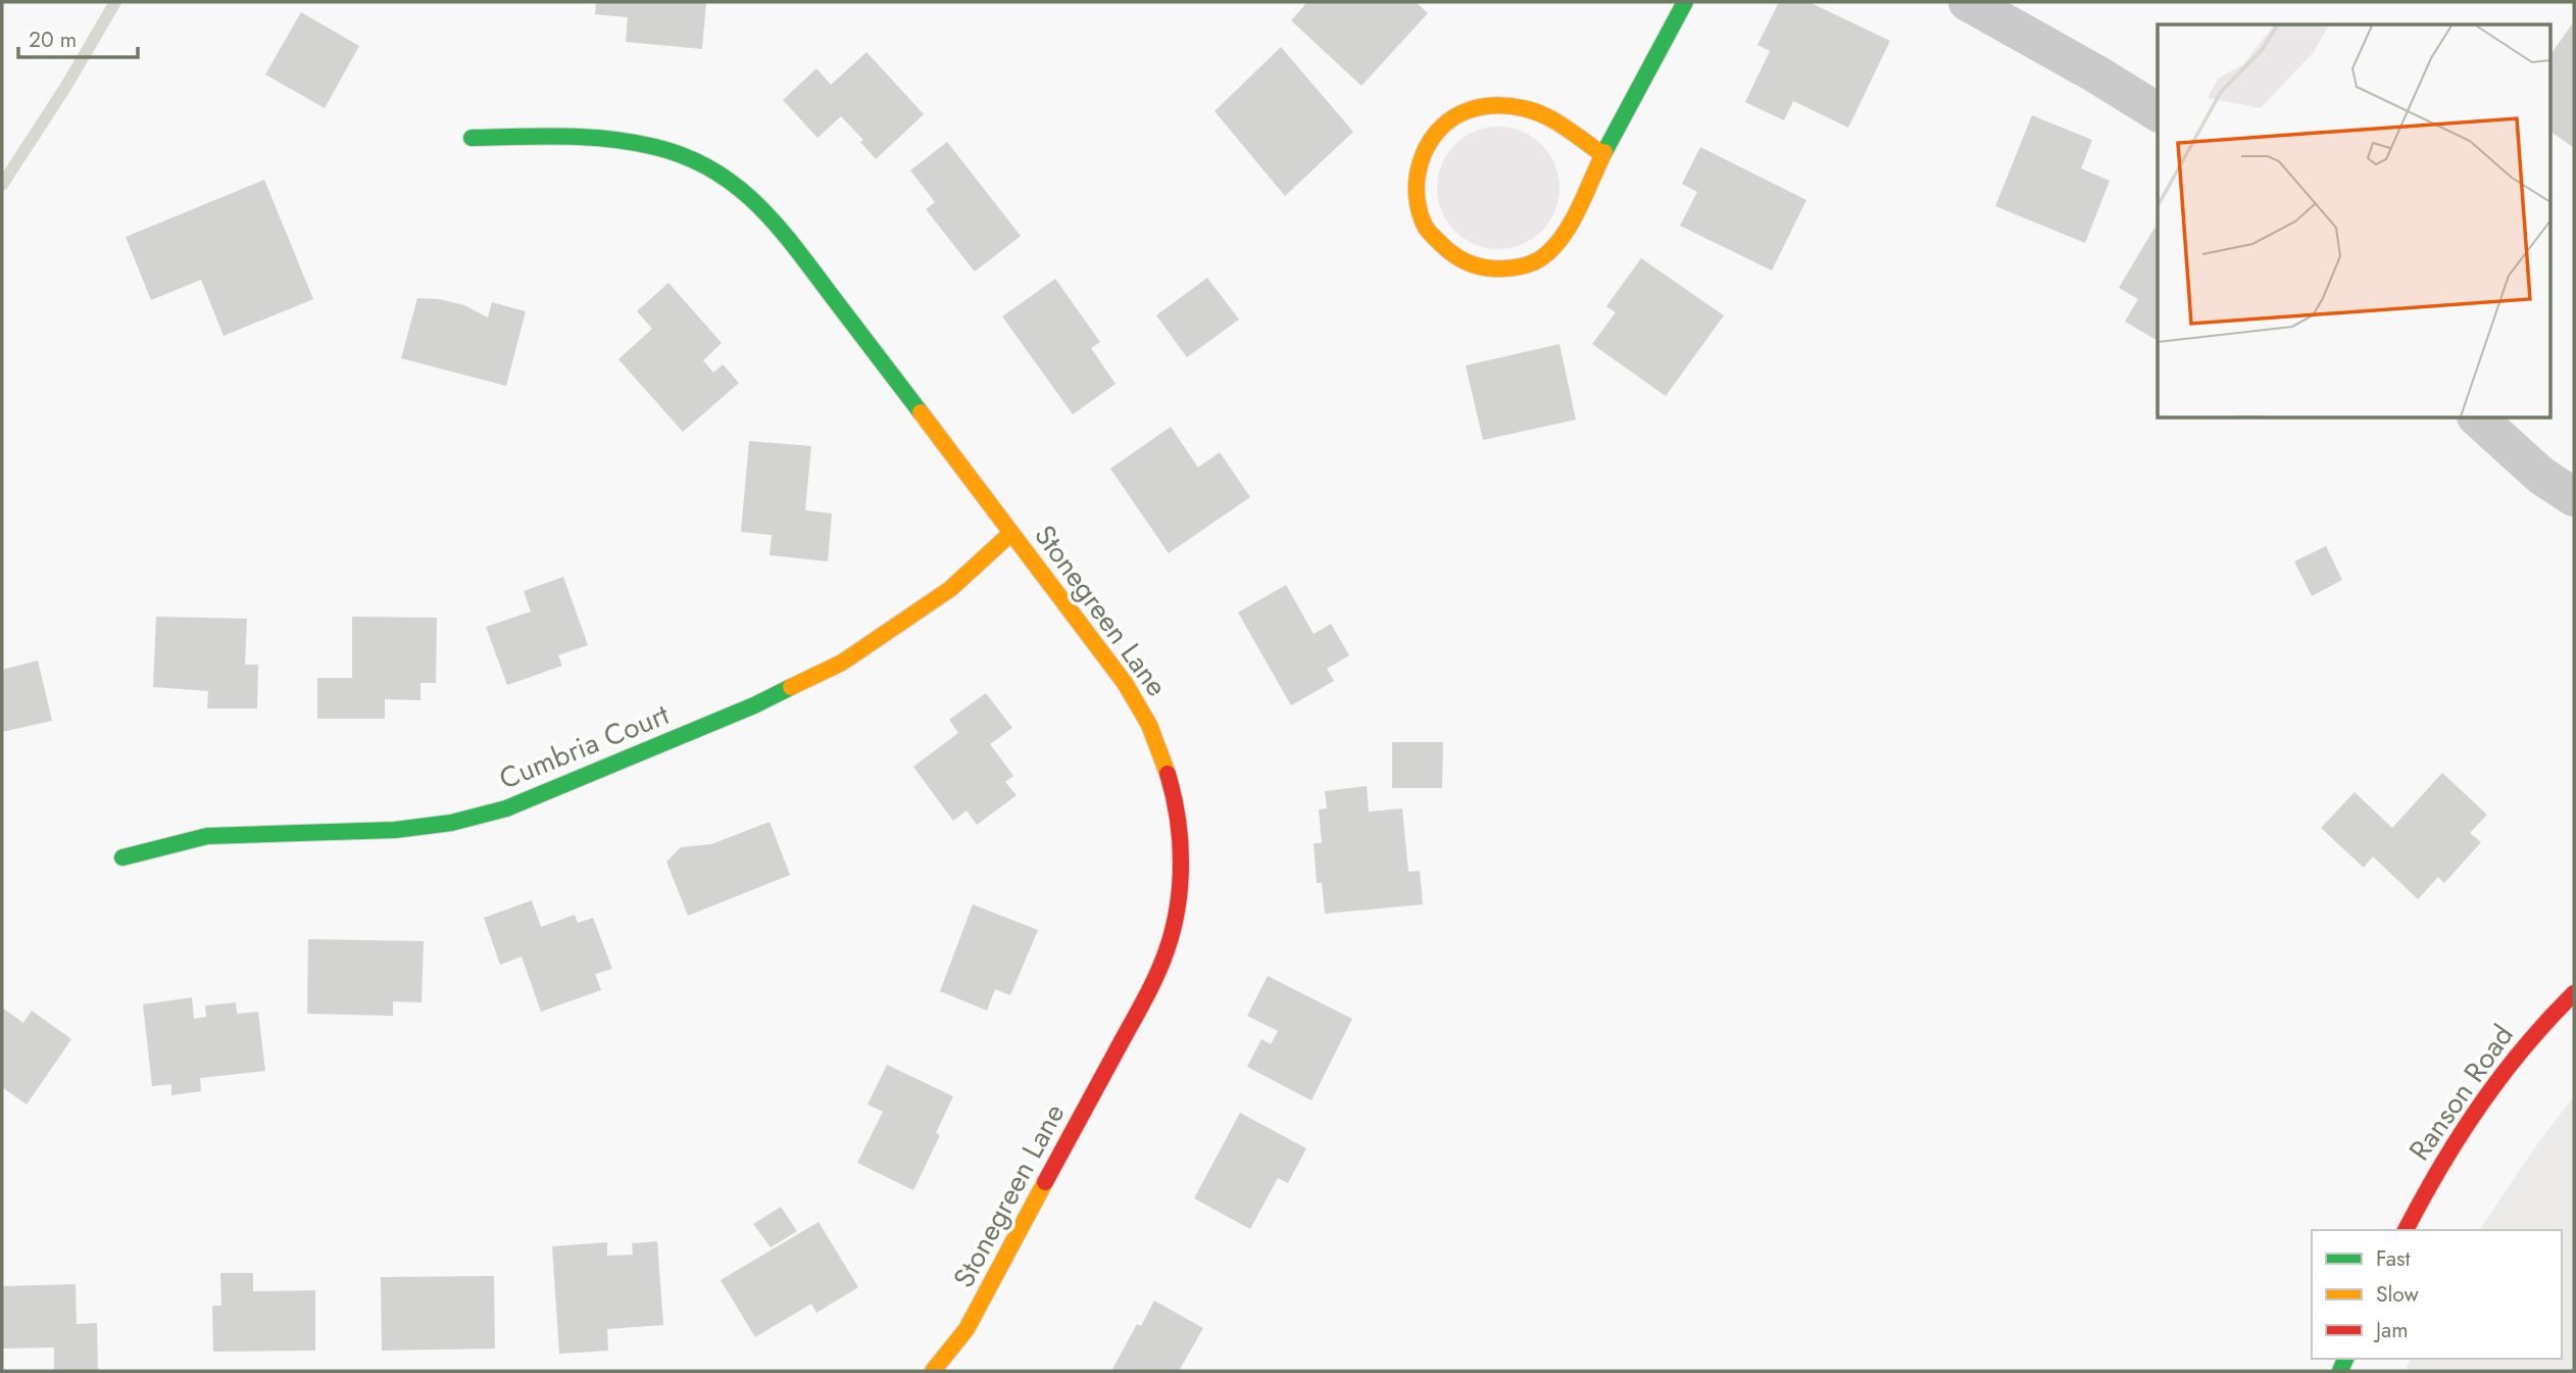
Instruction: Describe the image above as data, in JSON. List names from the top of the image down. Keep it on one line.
{"streets":{"street":["Stonegreen Lane","Cumbria Court","Ranson Road"]},"crossings":[["Stonegreen Lane","Cumbria Court"]],"legend":["Fast","Slow","Jam"],"scale_bar":"20 m"}
